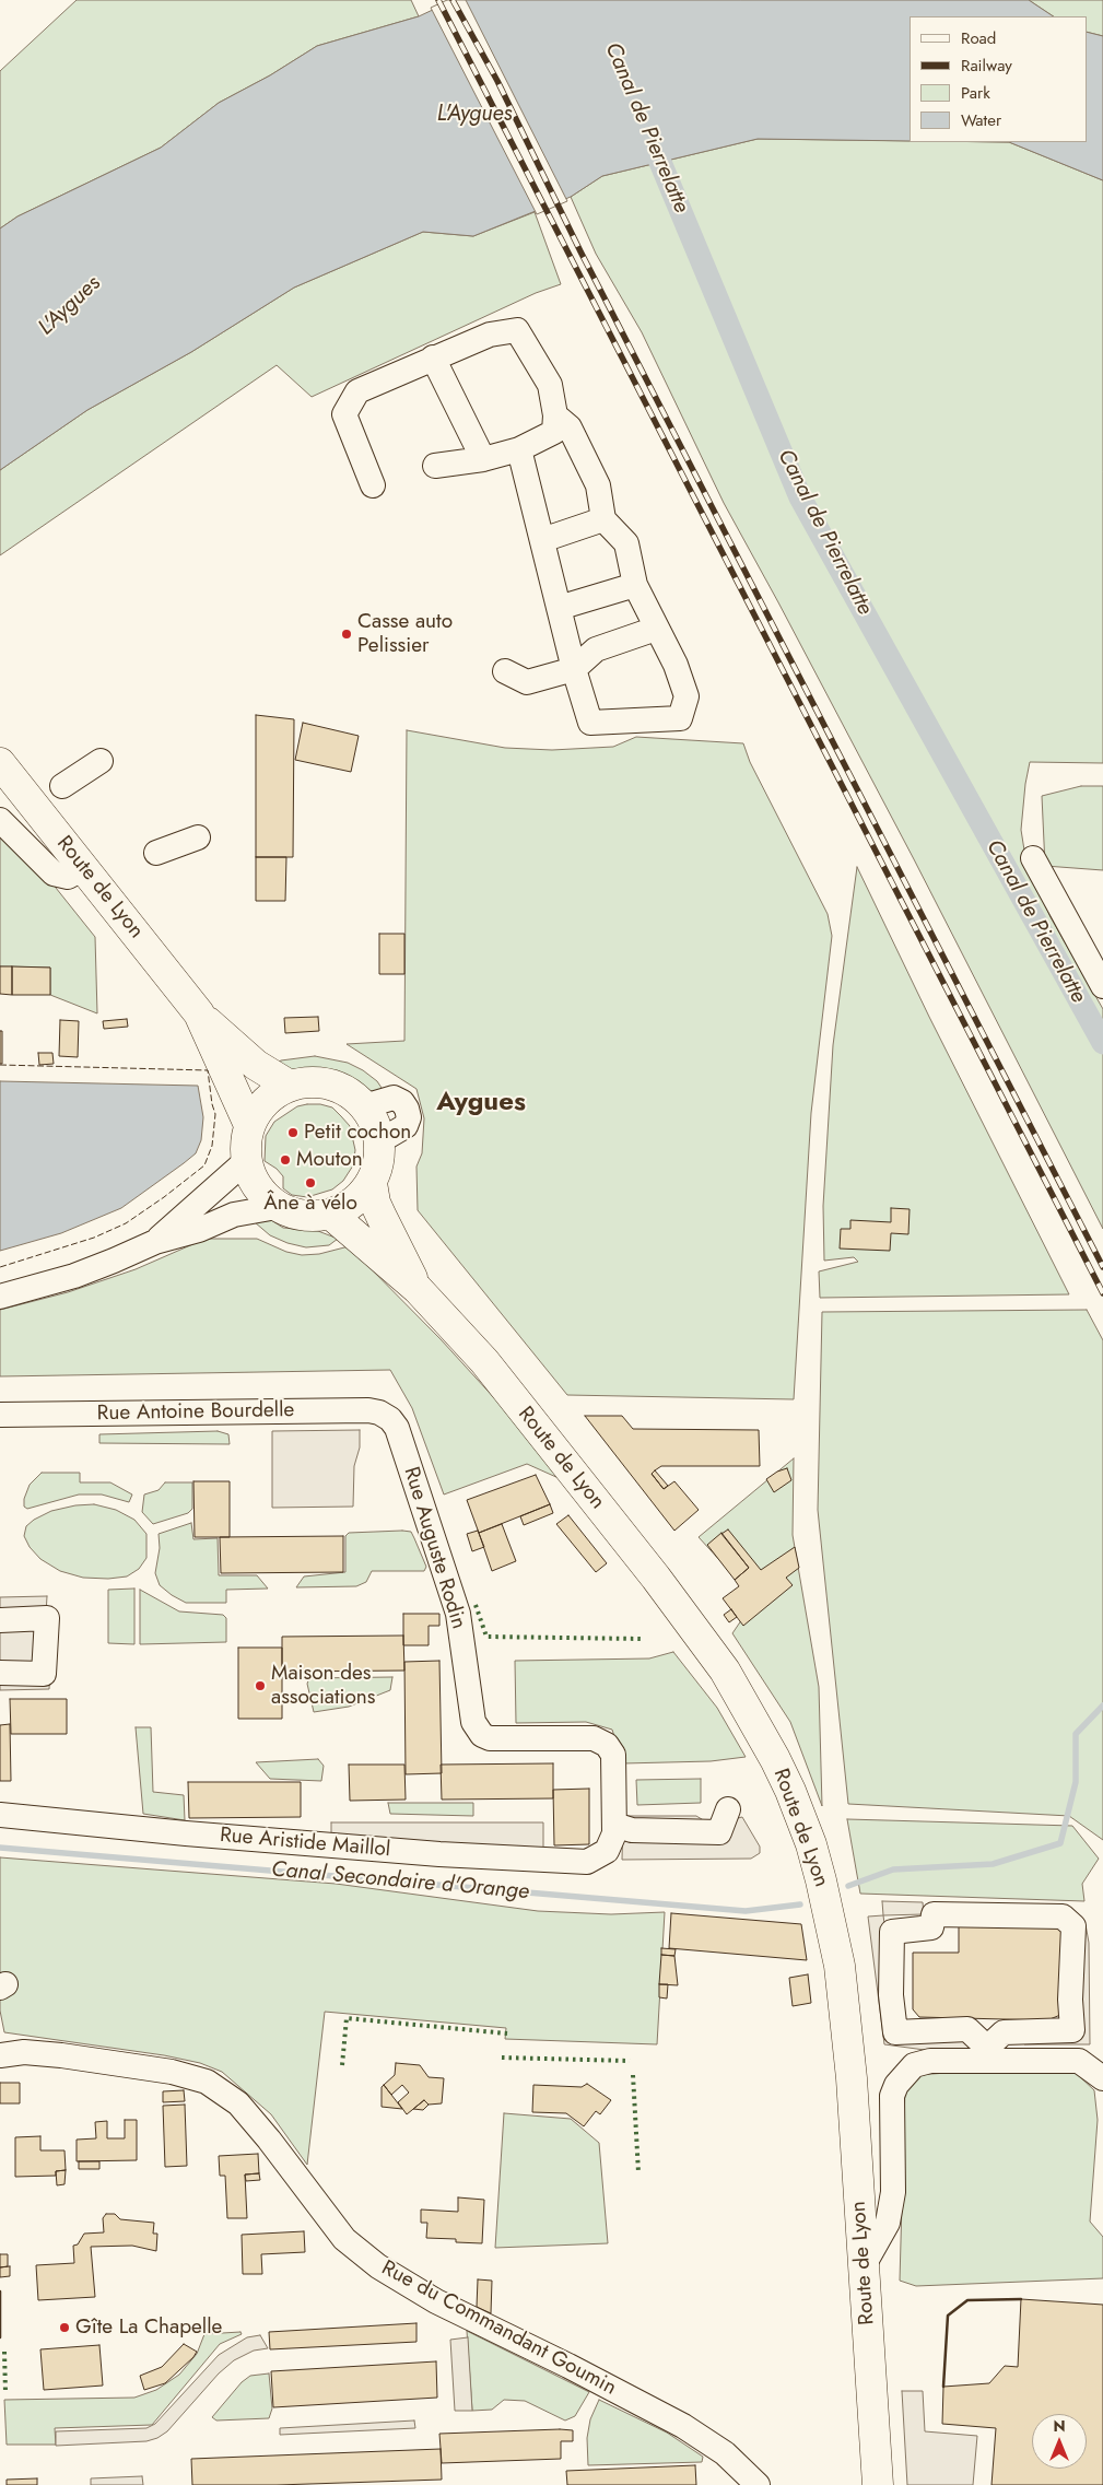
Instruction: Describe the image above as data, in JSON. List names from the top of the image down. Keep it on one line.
{"streets":{"main road":["Route de Lyon"],"street":["Rue Antoine Bourdelle","Rue Auguste Rodin","Rue Aristide Maillol","Rue du Commandant Goumin"]},"crossings":[["Rue Antoine Bourdelle","Rue Auguste Rodin"],["Rue Auguste Rodin","Rue Aristide Maillol"]],"districts":["Aygues"],"water":["L'Aygues","Canal de Pierrelatte","Canal Secondaire d'Orange"],"places":["Casse auto Pelissier","Petit cochon","Mouton","Âne à vélo","Maison des associations","Gîte La Chapelle"],"legend":["Road","Railway","Park","Water"],"north":"top"}
